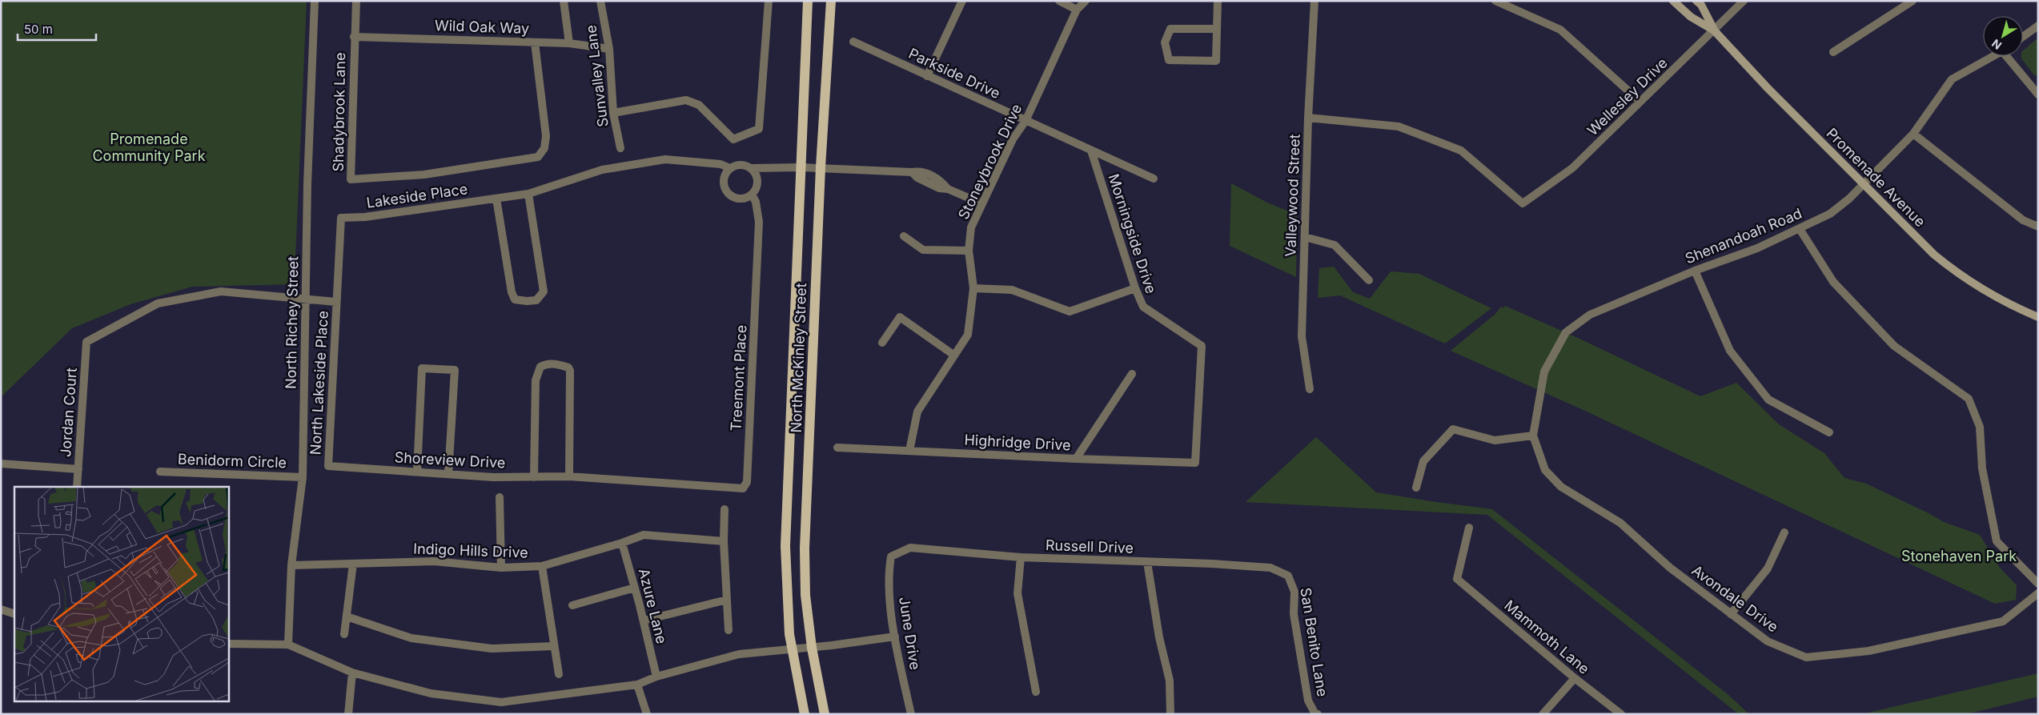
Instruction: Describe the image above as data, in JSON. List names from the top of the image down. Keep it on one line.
{"streets":{"main road":["Promenade Avenue","North McKinley Street"],"street":["Wild Oak Way","Parkside Drive","Sunvalley Lane","Wellesley Drive","Shadybrook Lane","Stoneybrook Drive","Valleywood Street","Lakeside Place","Morningside Drive","Shenandoah Road","North Richey Street","Treemont Place","North Lakeside Place","Jordan Court","Highridge Drive","Shoreview Drive","Benidorm Circle","Russell Drive","Indigo Hills Drive","Avondale Drive","Azure Lane","June Drive","Mammoth Lane","San Benito Lane"]},"crossings":[["Wild Oak Way","Sunvalley Lane"],["Wild Oak Way","Shadybrook Lane"],["Parkside Drive","Stoneybrook Drive"],["Parkside Drive","Morningside Drive"],["Wellesley Drive","Promenade Avenue"],["Wellesley Drive","Valleywood Street"],["Stoneybrook Drive","Lakeside Place"],["Stoneybrook Drive","Highridge Drive"],["Promenade Avenue","Shenandoah Road"],["Lakeside Place","North McKinley Street"],["Lakeside Place","Treemont Place"],["Lakeside Place","North Lakeside Place"],["Morningside Drive","Highridge Drive"],["Shenandoah Road","Avondale Drive"],["North Richey Street","North Lakeside Place"],["North Richey Street","Benidorm Circle"],["North Richey Street","Indigo Hills Drive"],["Treemont Place","Shoreview Drive"],["North Lakeside Place","Jordan Court"],["North Lakeside Place","Shoreview Drive"],["Russell Drive","June Drive"],["Russell Drive","San Benito Lane"],["Indigo Hills Drive","Azure Lane"]],"parks":["Promenade Community Park","Stonehaven Park"],"scale_bar":"50 m","north":"bottom left"}
